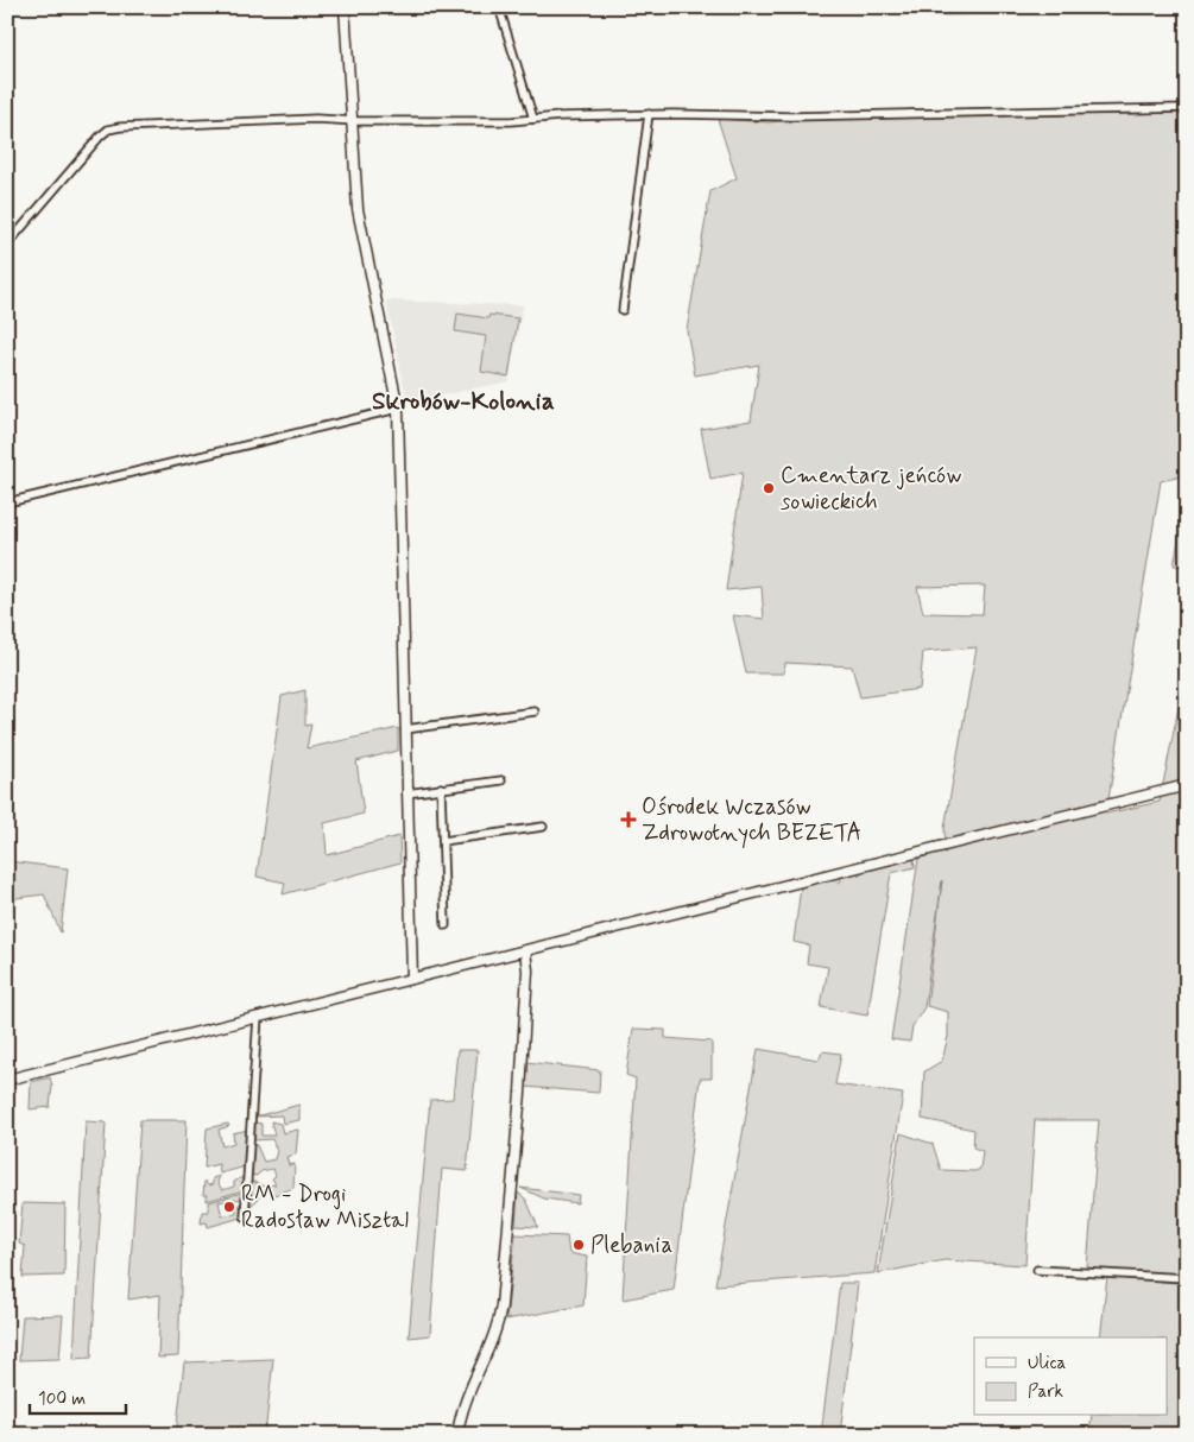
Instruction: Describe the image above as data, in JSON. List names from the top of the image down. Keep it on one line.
{"districts":["Skrobów-Kolonia"],"places":{"other":["Cmentarz jeńców sowieckich","RM - Drogi Radosław Misztal","Plebania"],"health":["Ośrodek Wczasów Zdrowotnych BEZETA"]},"legend":["Ulica","Park"],"scale_bar":"100 m"}
